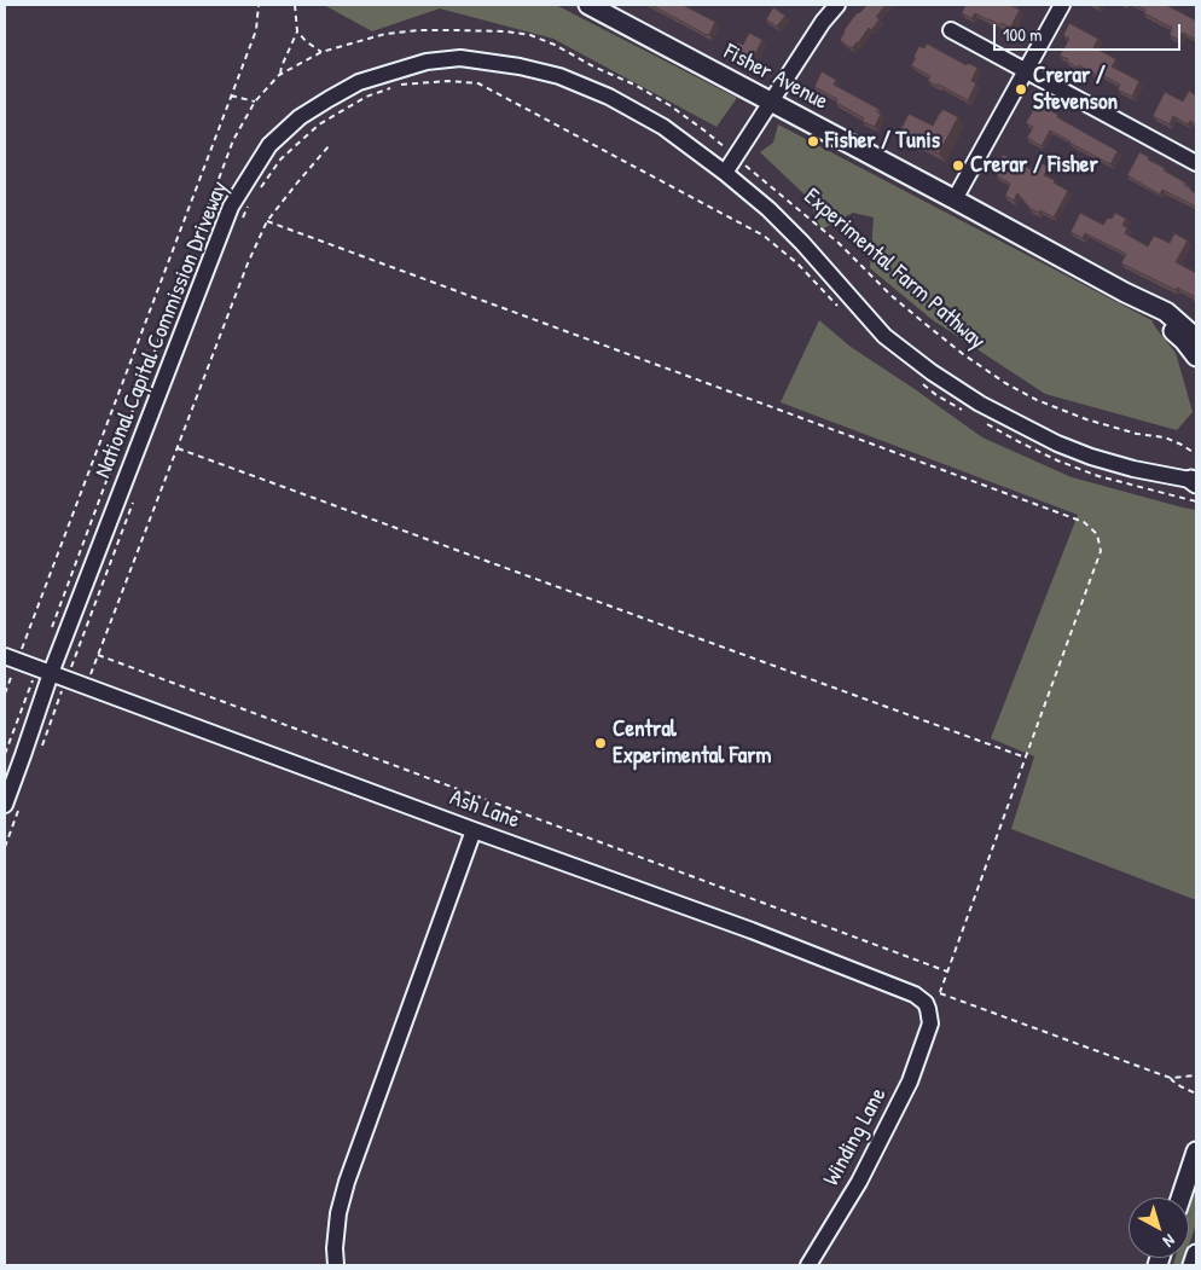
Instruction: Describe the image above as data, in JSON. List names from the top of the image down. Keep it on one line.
{"streets":{"main road":["Fisher Avenue"],"street":["National Capital Commission Driveway","Ash Lane","Winding Lane"],"path":["Experimental Farm Pathway"]},"crossings":[["National Capital Commission Driveway","Ash Lane"],["Ash Lane","Winding Lane"]],"places":["Crerar / Stevenson","Fisher / Tunis","Crerar / Fisher","Central Experimental Farm"],"scale_bar":"100 m","north":"bottom right"}
